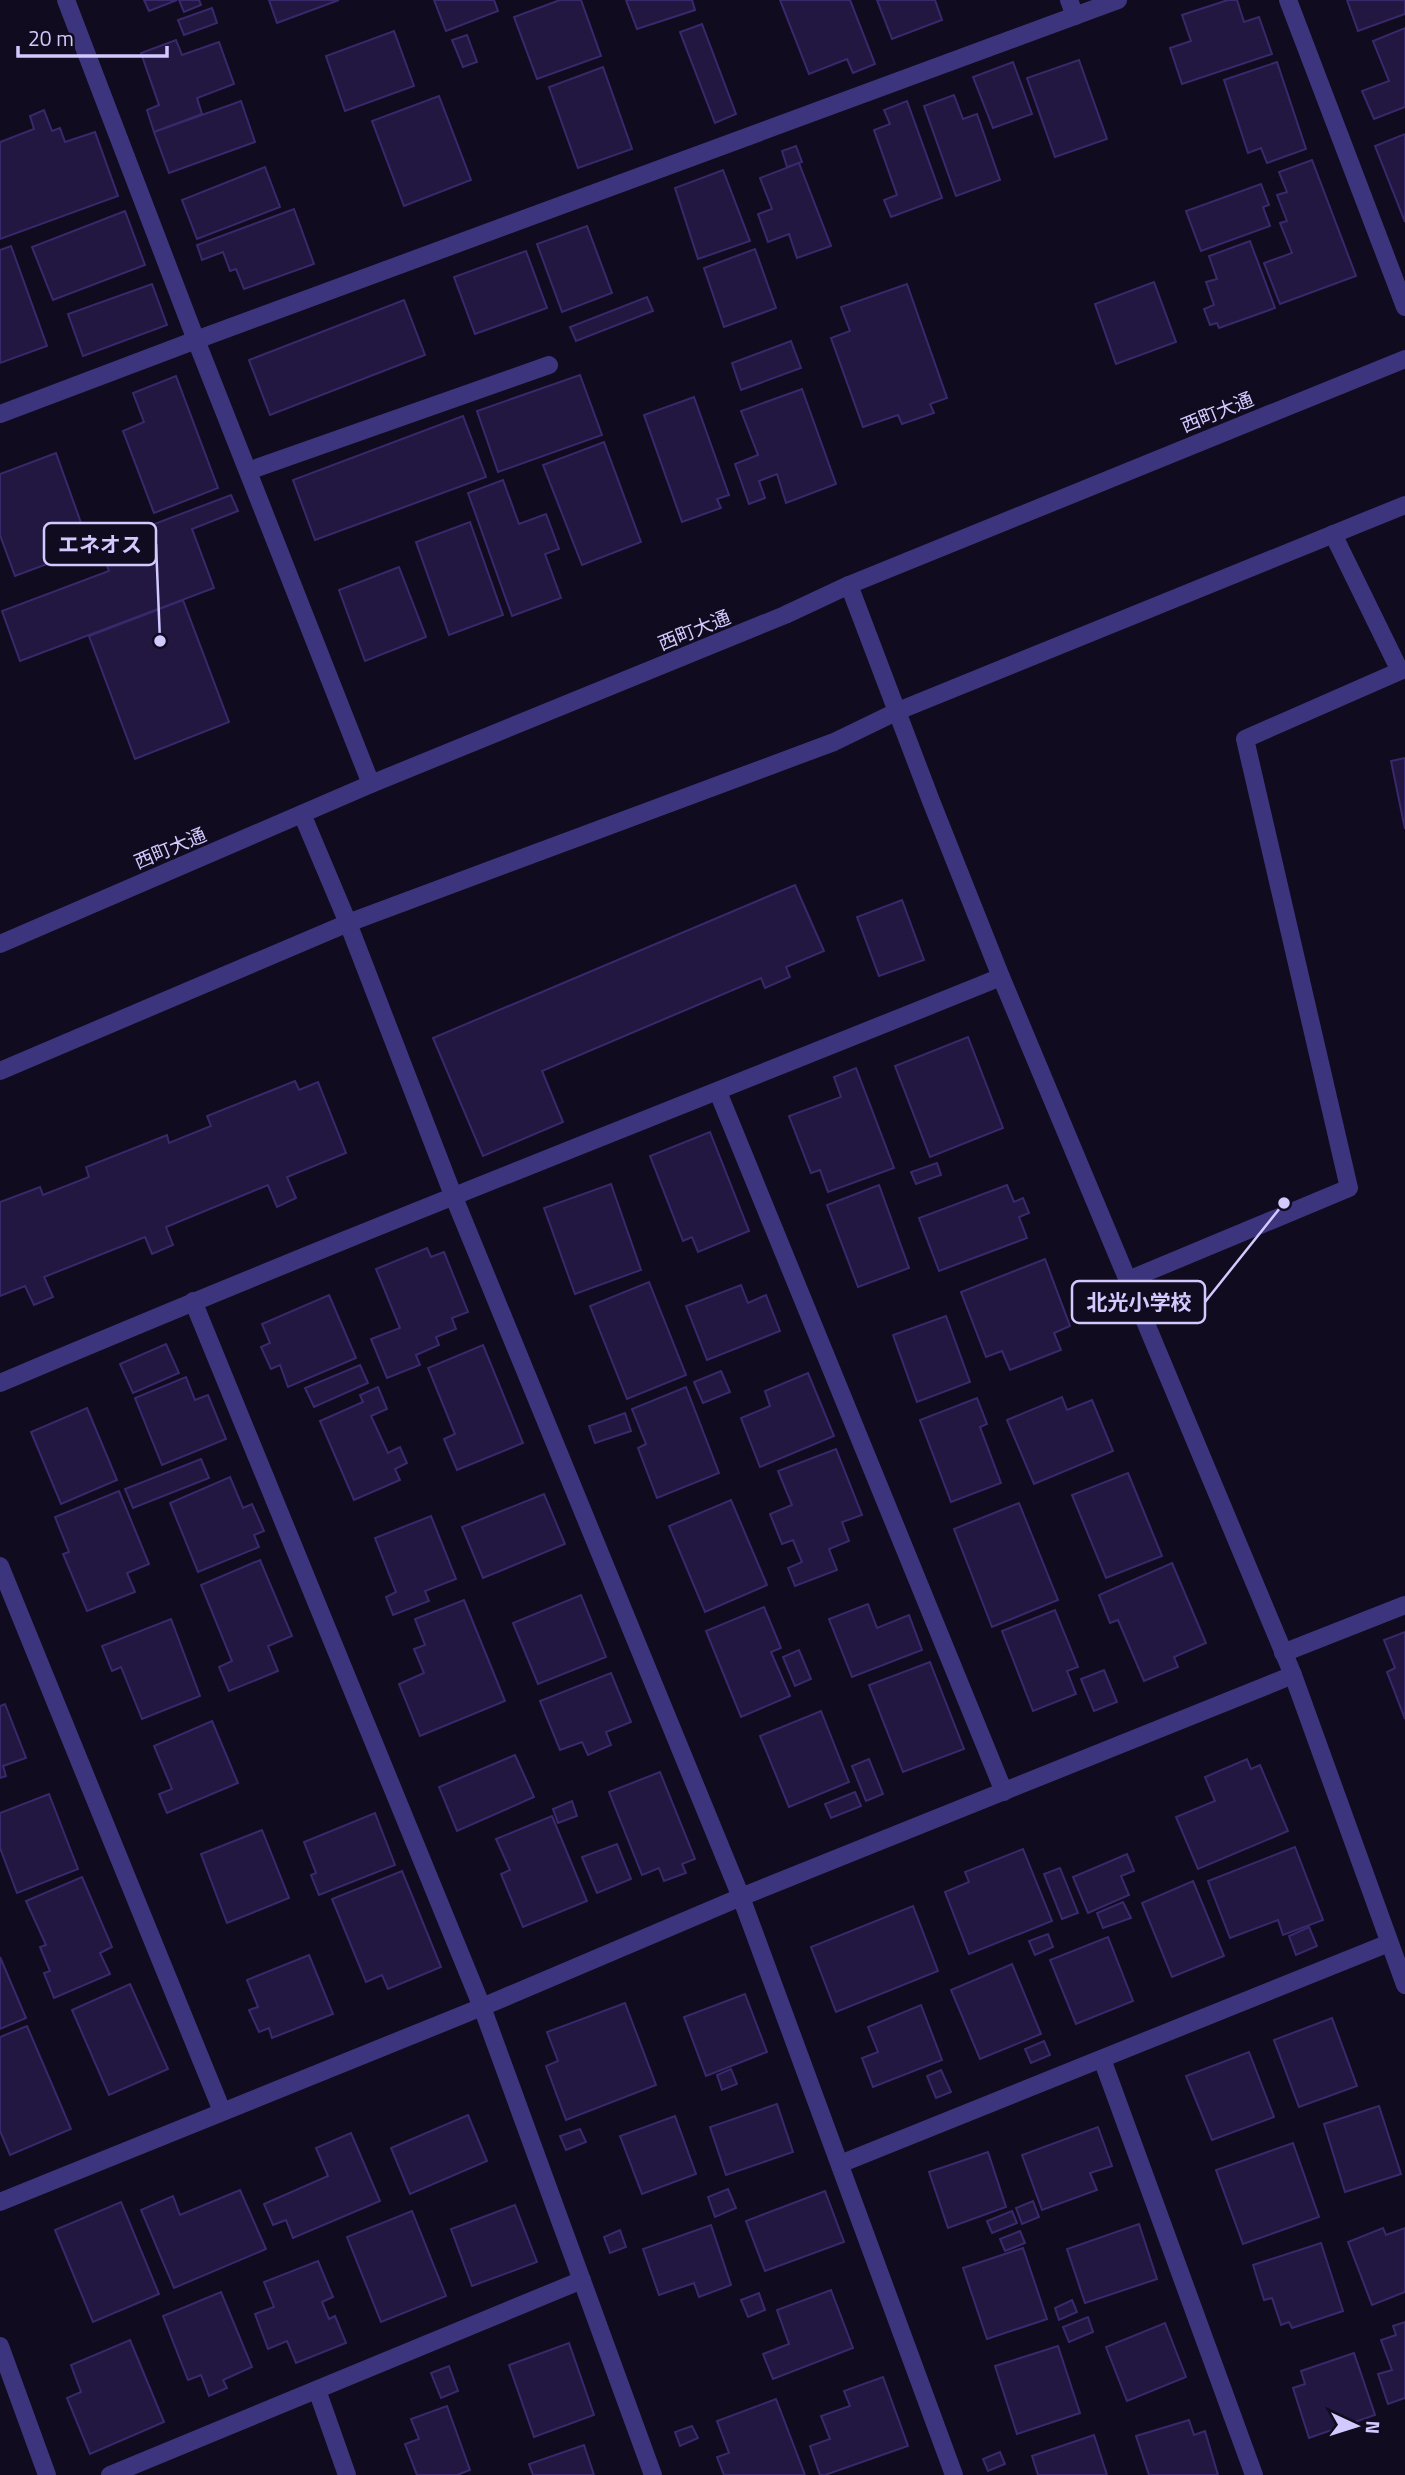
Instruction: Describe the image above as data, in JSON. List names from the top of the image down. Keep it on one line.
{"streets":{"street":["西町大通"]},"places":["エネオス","北光小学校"],"scale_bar":"20 m","north":"right"}
